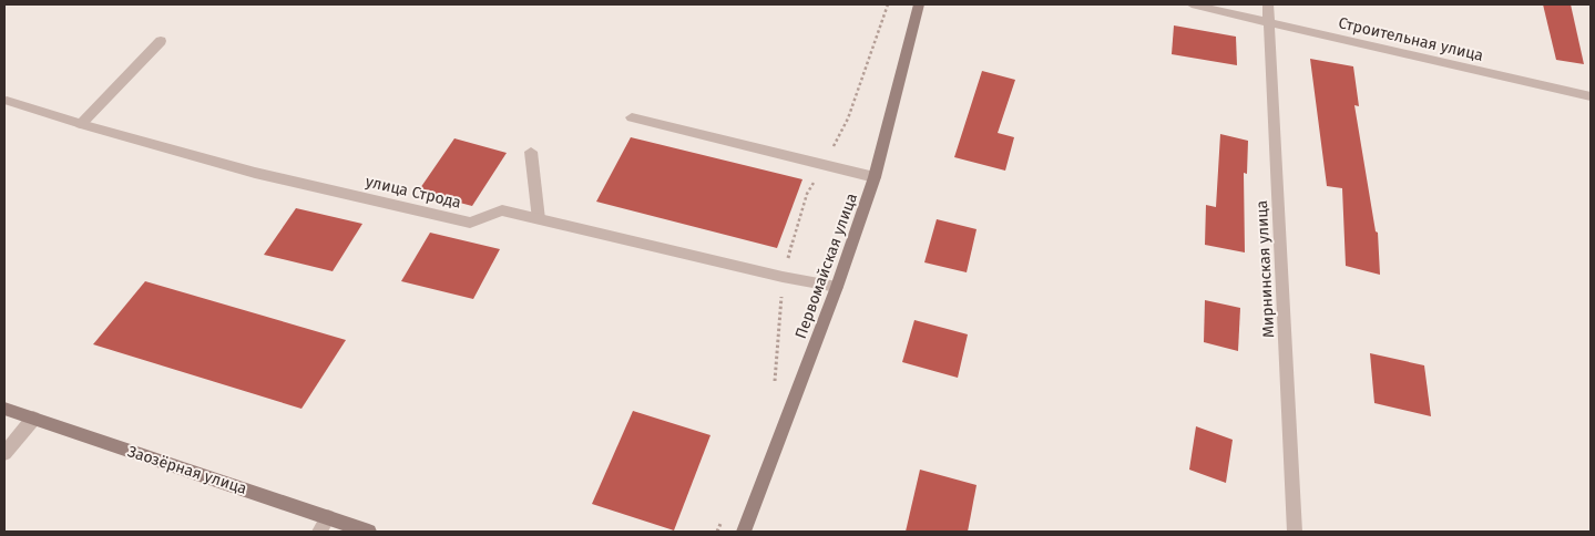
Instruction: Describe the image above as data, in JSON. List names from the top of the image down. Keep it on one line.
{"streets":{"main road":["Первомайская улица","Заозёрная улица"],"street":["Строительная улица","улица Строда","Мирнинская улица"]},"crossings":[["Строительная улица","Мирнинская улица"],["улица Строда","Первомайская улица"]]}
